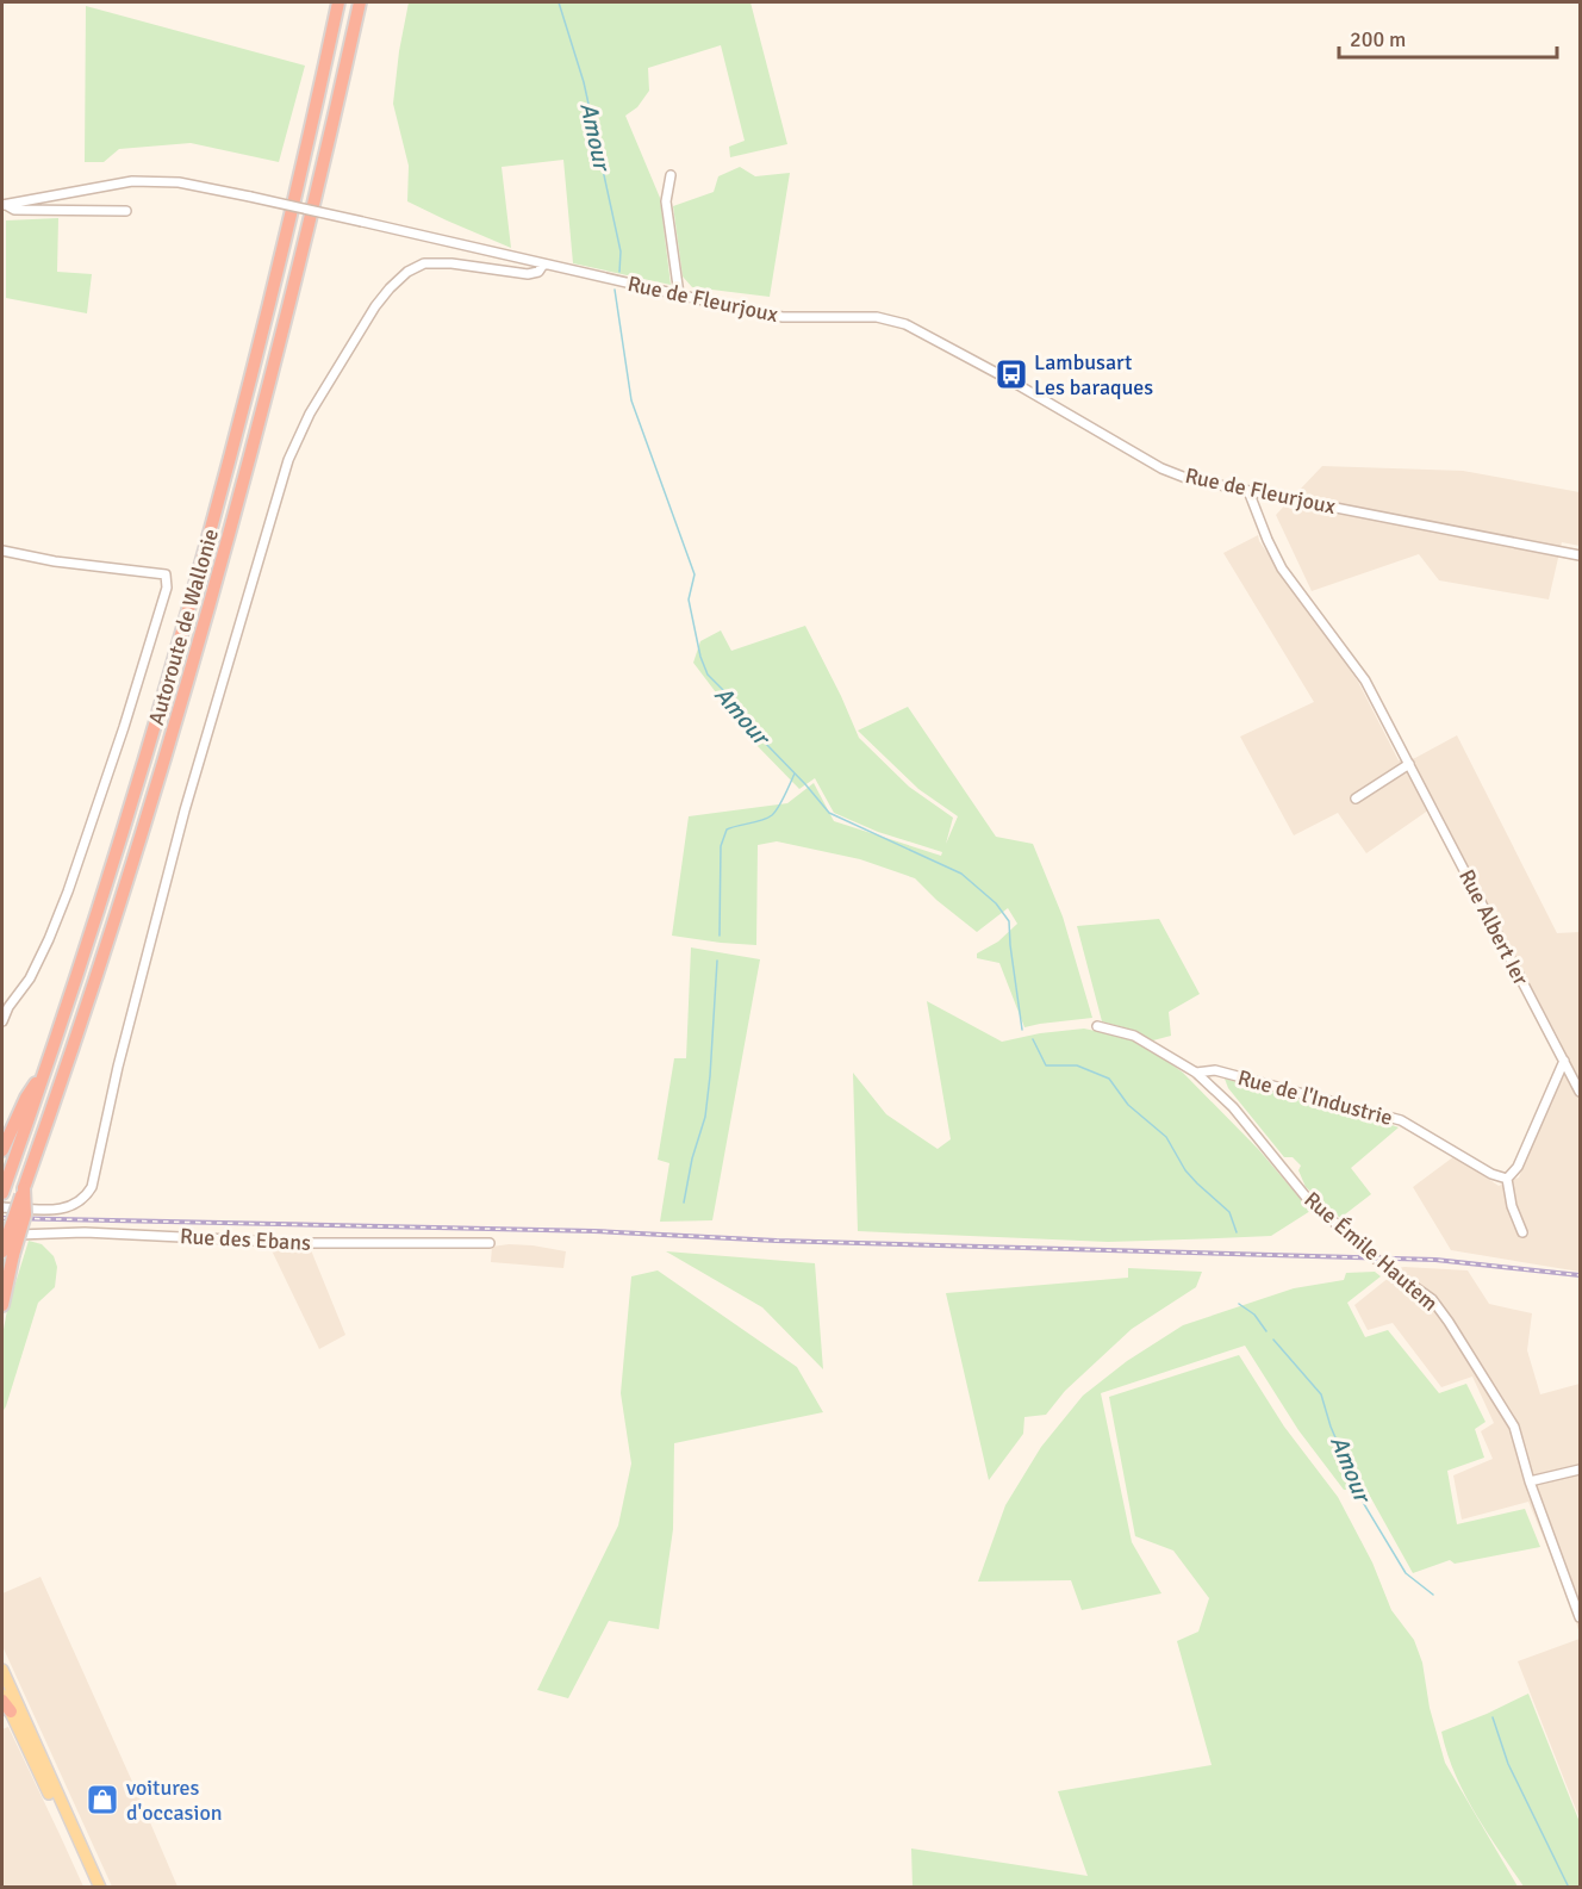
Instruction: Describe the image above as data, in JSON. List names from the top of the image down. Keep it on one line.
{"streets":{"highway":["Autoroute de Wallonie"],"street":["Rue de Fleurjoux","Rue Albert Ier","Rue de l'Industrie","Rue des Ebans","Rue Émile Hautem"]},"crossings":[["Rue de Fleurjoux","Rue Albert Ier"],["Rue de l'Industrie","Rue Émile Hautem"]],"water":["Amour"],"places":{"bus stop":["Lambusart Les baraques"],"shop":["voitures d'occasion"]},"scale_bar":"200 m"}
